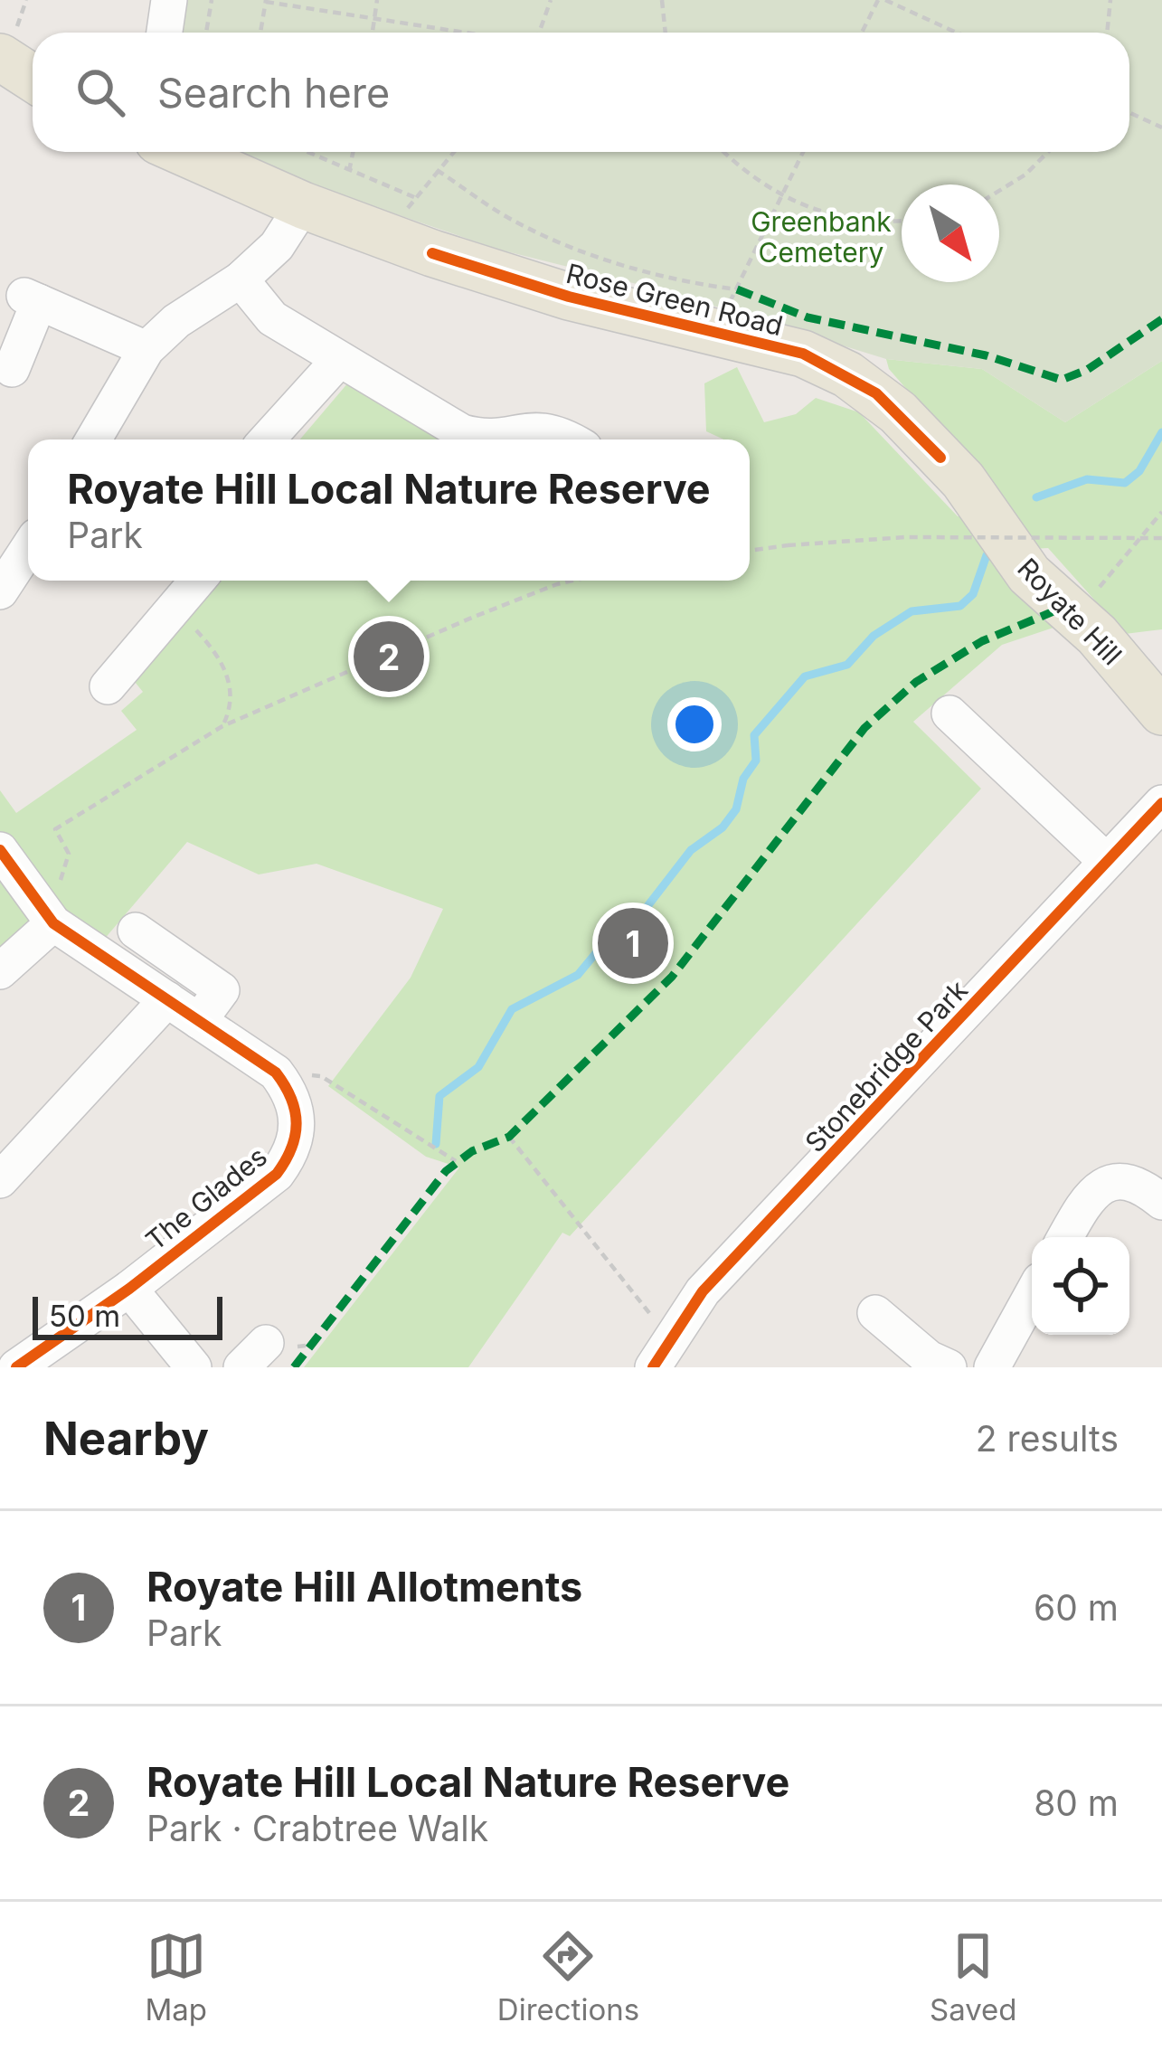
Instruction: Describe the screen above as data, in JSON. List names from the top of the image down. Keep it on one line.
{"streets":{"main road":["Rose Green Road","Royate Hill"],"street":["Stonebridge Park","The Glades"]},"crossings":[["Rose Green Road","Royate Hill"]],"parks":["Greenbank Cemetery"],"scale_bar":"50 m","north":"bottom right","page":{"search":"Search here","popup":["Royate Hill Local Nature Reserve","Park"],"pins":["2","1"],"scale":"50 m","heading":["Nearby","2 results"],"list":[{"mark":"1","name":"Royate Hill Allotments","note":"Park","value":"60 m"},{"mark":"2","name":"Royate Hill Local Nature Reserve","note":"Park · Crabtree Walk","value":"80 m"}],"nav":["Map","Directions","Saved"]}}
